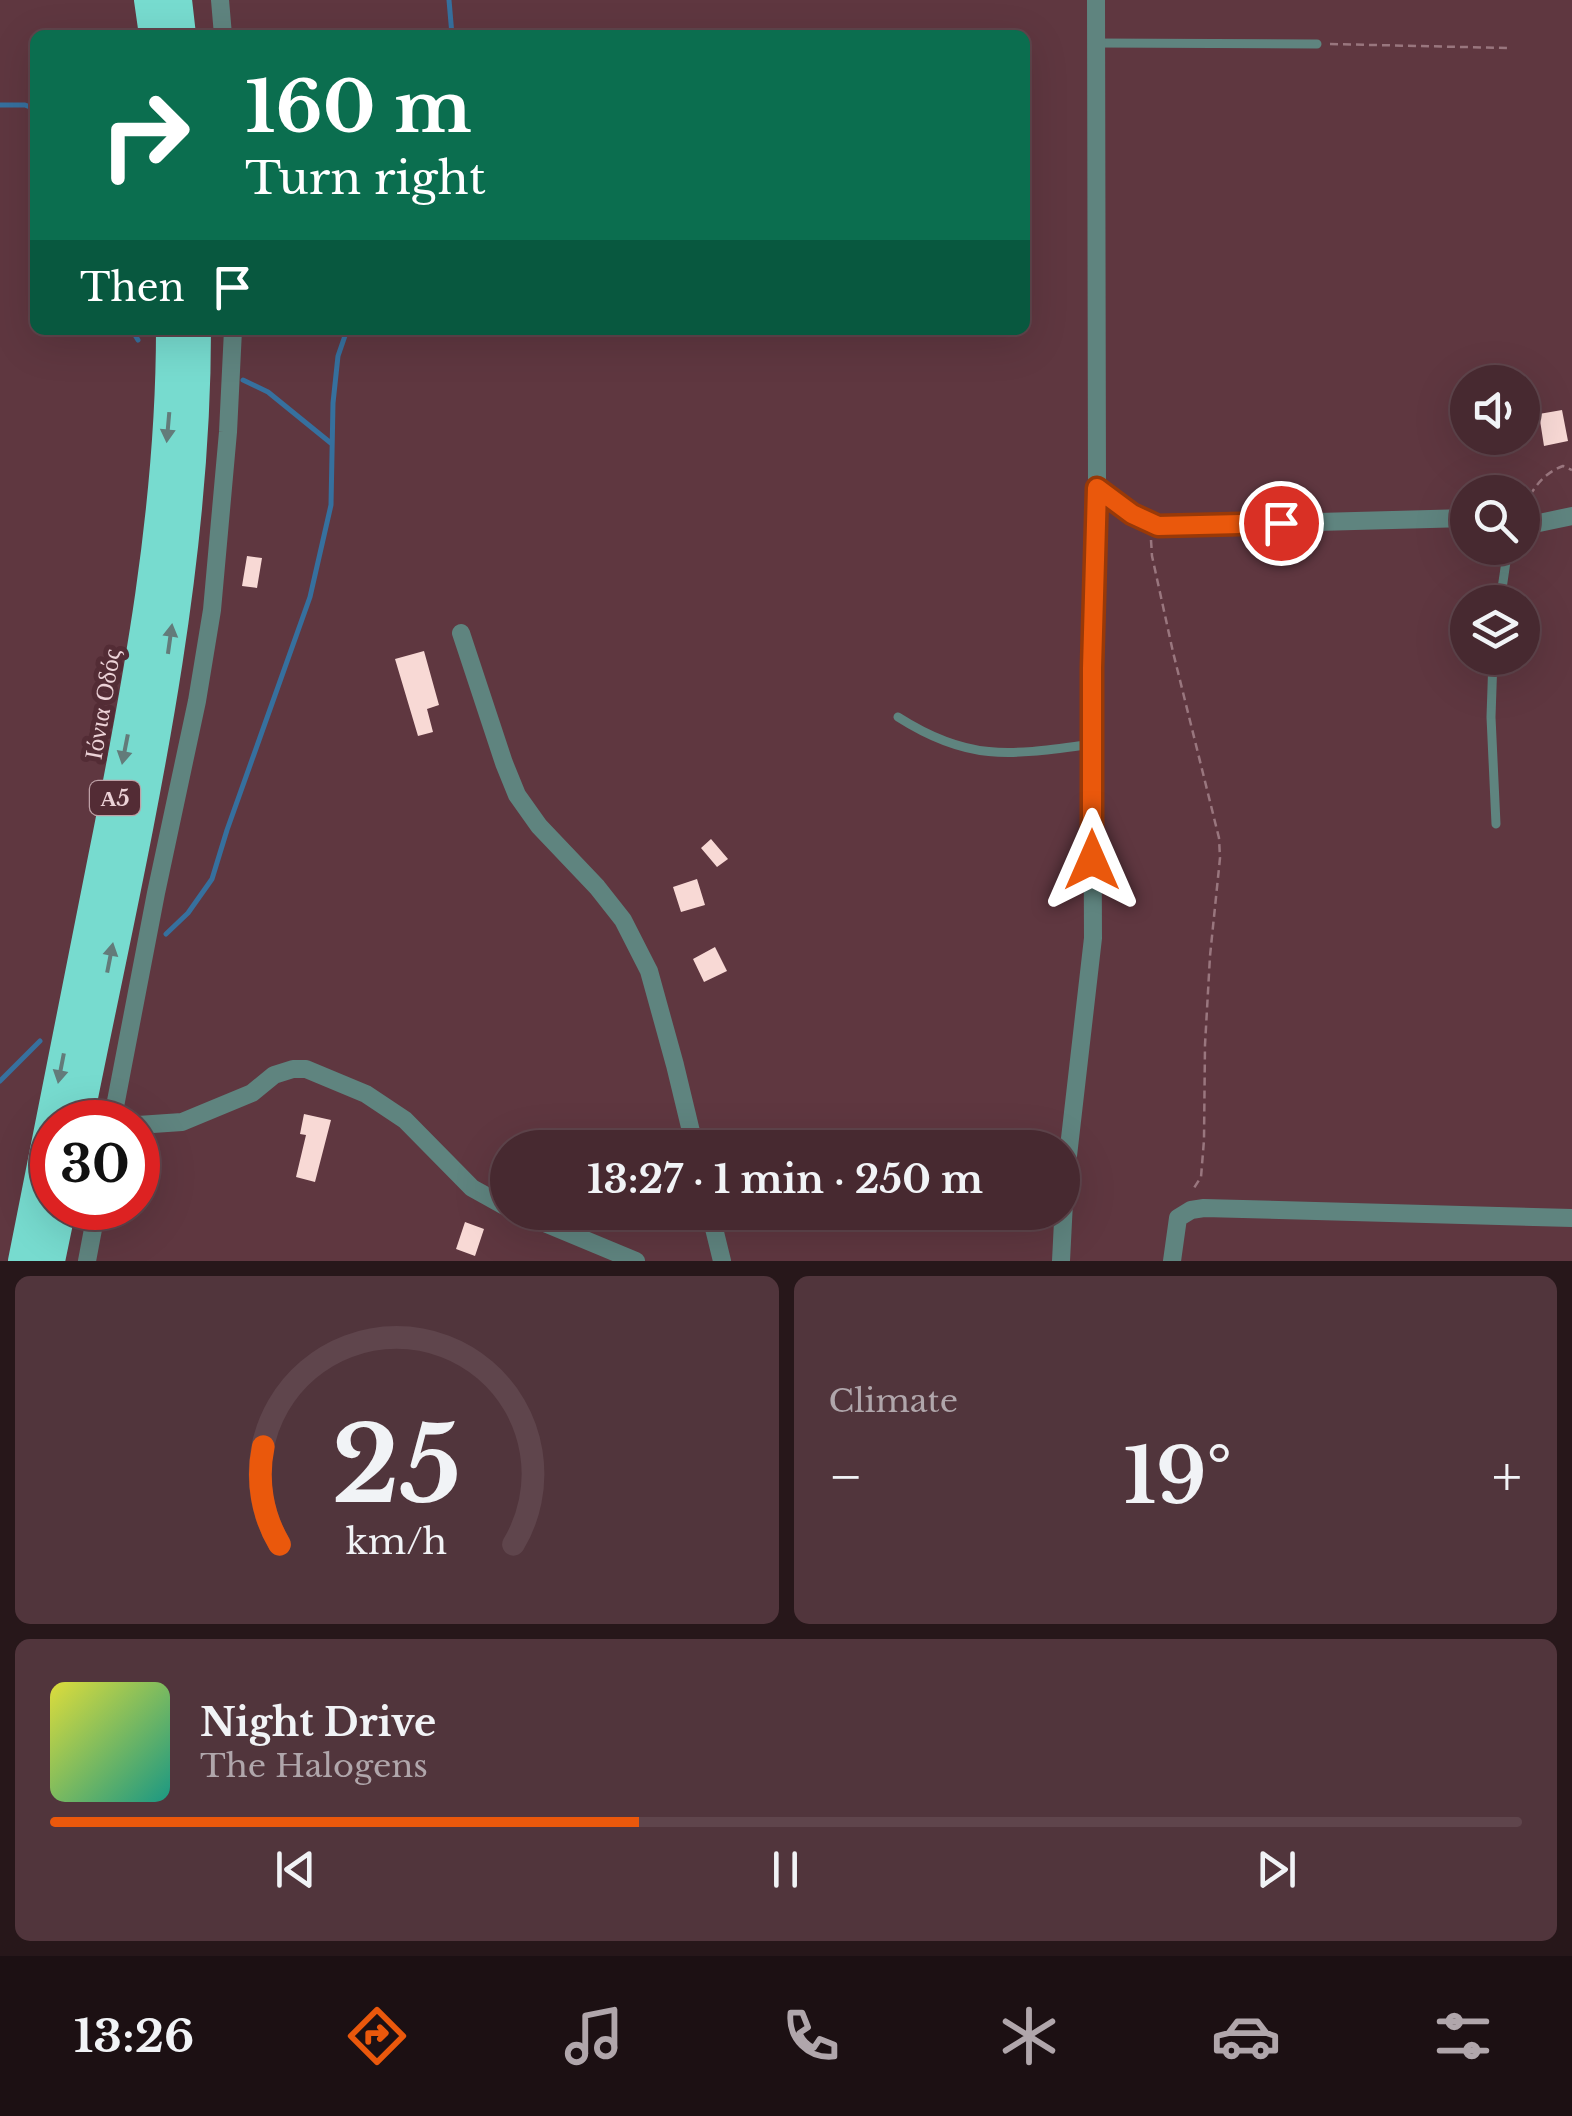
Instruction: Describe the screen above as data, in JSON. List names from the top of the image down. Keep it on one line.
{"streets":{"highway":["Ιόνια Οδός","Α5"]},"page":{"turn":["160 m","Turn right"],"then":"Then","limit":"30","trip":"13:27 · 1 min · 250 m","tile":"Climate","heat":["−","19°","+"],"song":["Night Drive","The Halogens"],"tabs":"13:26","gauge":["25","km/h"]}}
